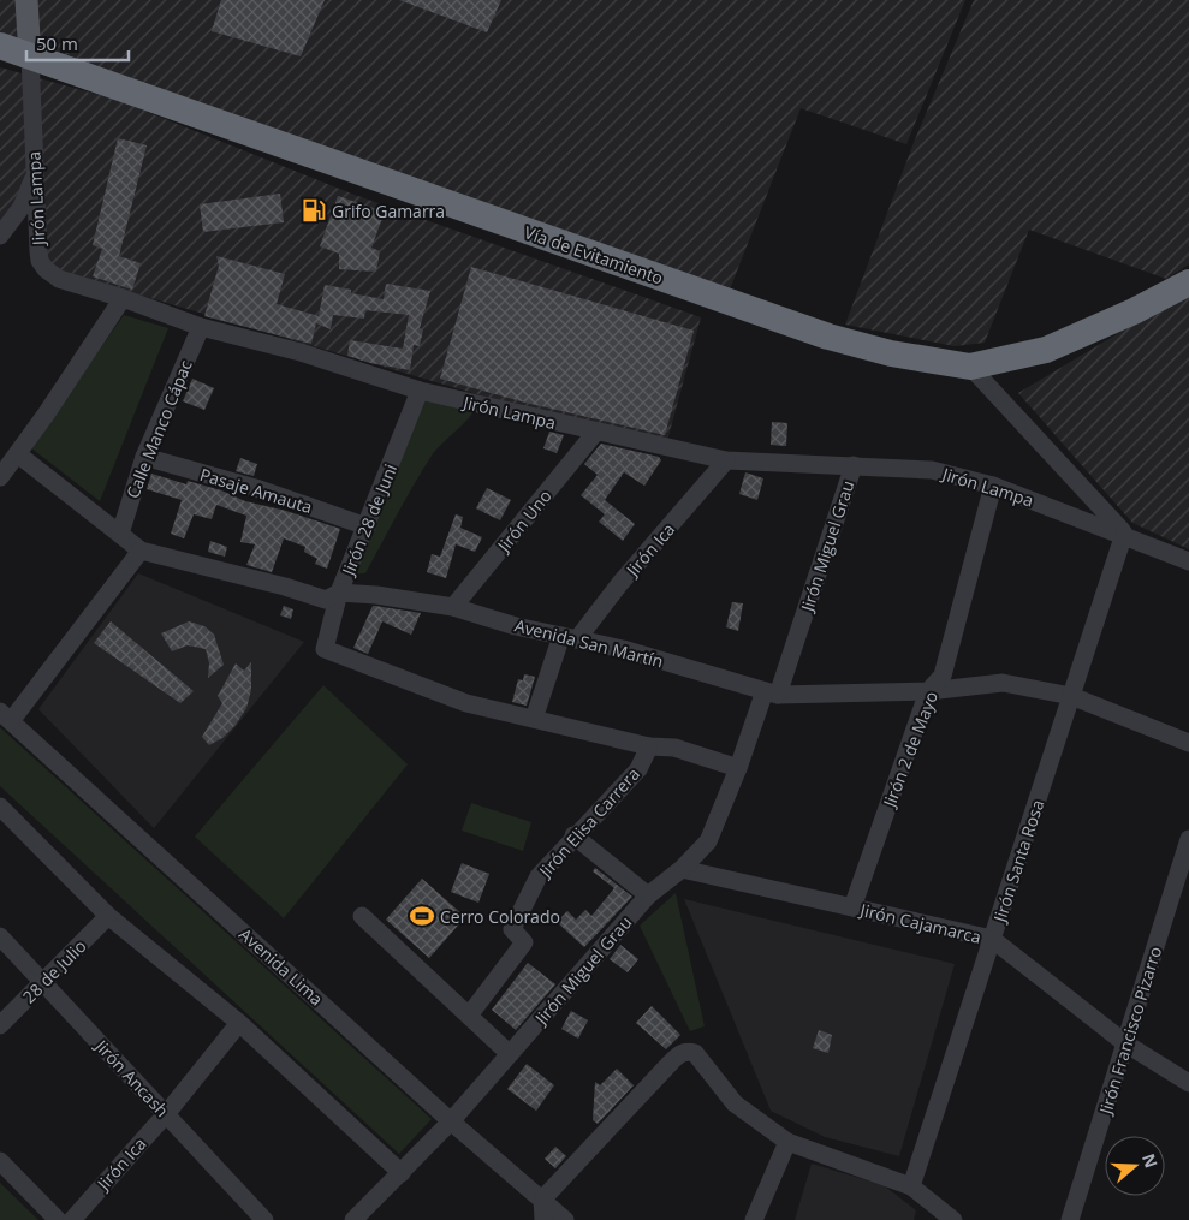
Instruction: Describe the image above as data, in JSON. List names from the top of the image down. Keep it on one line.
{"streets":{"highway":["Vía de Evitamiento"],"street":["Jirón Lampa","Calle Manco Cápac","Pasaje Amauta","Jirón 28 de Juni","Jirón Uno","Jirón Miguel Grau","Jirón Ica","Avenida San Martín","Jirón 2 de Mayo","Jirón Elisa Carrera","Jirón Santa Rosa","Jirón Cajamarca","Avenida Lima","28 de Julio","Jirón Francisco Pizarro","Jirón Ancash"]},"crossings":[["Jirón Lampa","Vía de Evitamiento"],["Jirón Lampa","Calle Manco Cápac"],["Jirón Lampa","Jirón 28 de Juni"],["Jirón Lampa","Jirón Uno"],["Jirón Lampa","Jirón Miguel Grau"],["Jirón Lampa","Jirón Ica"],["Jirón Lampa","Jirón 2 de Mayo"],["Jirón Lampa","Jirón Santa Rosa"],["Calle Manco Cápac","Pasaje Amauta"],["Calle Manco Cápac","Avenida San Martín"],["Pasaje Amauta","Jirón 28 de Juni"],["Jirón 28 de Juni","Jirón Ica"],["Jirón 28 de Juni","Avenida San Martín"],["Jirón Uno","Avenida San Martín"],["Jirón Miguel Grau","Avenida San Martín"],["Jirón Miguel Grau","Jirón Cajamarca"],["Jirón Miguel Grau","Avenida Lima"],["Jirón Ica","Avenida San Martín"],["Jirón Ica","Jirón Ancash"],["Avenida San Martín","Jirón 2 de Mayo"],["Avenida San Martín","Jirón Santa Rosa"],["Jirón 2 de Mayo","Jirón Cajamarca"],["Jirón Santa Rosa","Jirón Cajamarca"],["Jirón Cajamarca","Jirón Francisco Pizarro"],["28 de Julio","Jirón Ancash"]],"places":{"fuel station":["Grifo Gamarra"],"sports":["Cerro Colorado"]},"scale_bar":"50 m","north":"right"}
